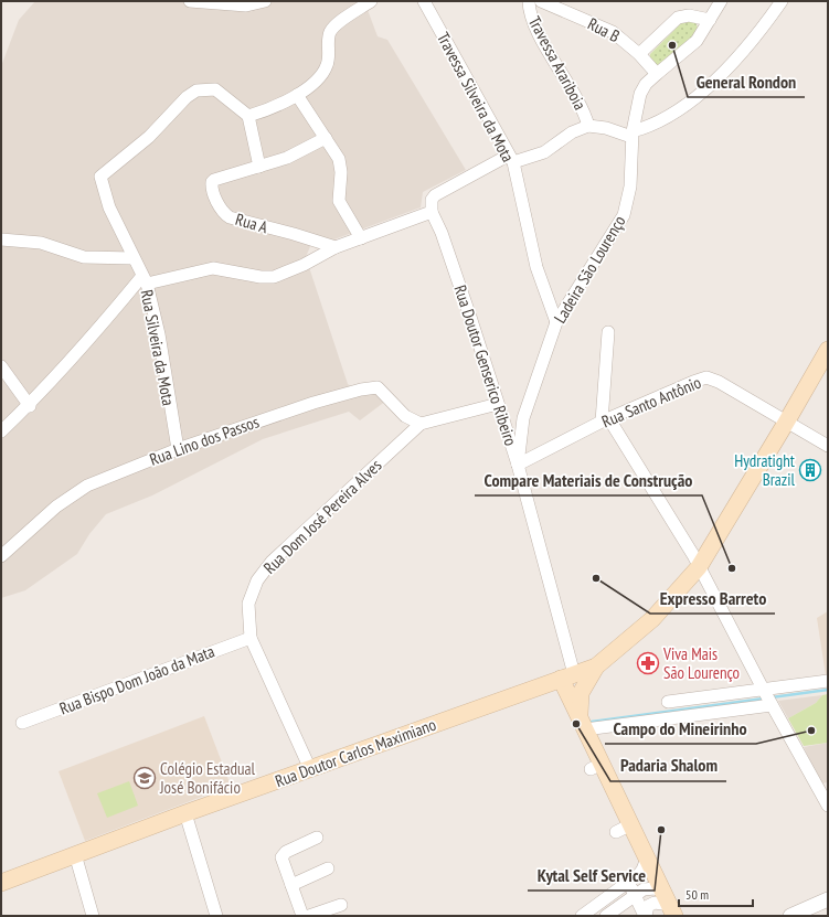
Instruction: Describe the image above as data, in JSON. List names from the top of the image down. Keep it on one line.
{"streets":{"main road":["Rua Doutor Genserico Ribeiro","Rua Doutor Carlos Maximiano"],"street":["Rua B","Travessa Arariboia","Travessa Silveira da Mota","Rua A","Ladeira São Lourenço","Rua Silveira da Mota","Rua Santo Antônio","Rua Lino dos Passos","Rua Dom José Pereira Alves","Rua Bispo Dom João da Mata"]},"crossings":[["Rua B","Ladeira São Lourenço"],["Travessa Silveira da Mota","Ladeira São Lourenço"],["Ladeira São Lourenço","Rua Doutor Genserico Ribeiro"],["Ladeira São Lourenço","Rua Santo Antônio"],["Rua Silveira da Mota","Rua Lino dos Passos"],["Rua Doutor Genserico Ribeiro","Rua Santo Antônio"],["Rua Doutor Genserico Ribeiro","Rua Dom José Pereira Alves"],["Rua Doutor Genserico Ribeiro","Rua Doutor Carlos Maximiano"],["Rua Lino dos Passos","Rua Dom José Pereira Alves"],["Rua Dom José Pereira Alves","Rua Bispo Dom João da Mata"],["Rua Dom José Pereira Alves","Rua Doutor Carlos Maximiano"]],"places":{"other":["General Rondon","Compare Materiais de Construção","Expresso Barreto","Padaria Shalom","Campo do Mineirinho","Kytal Self Service"],"building":["Hydratight Brazil"],"pharmacy":["Viva Mais São Lourenço"],"school or university":["Colégio Estadual José Bonifácio"]},"scale_bar":"50 m"}
